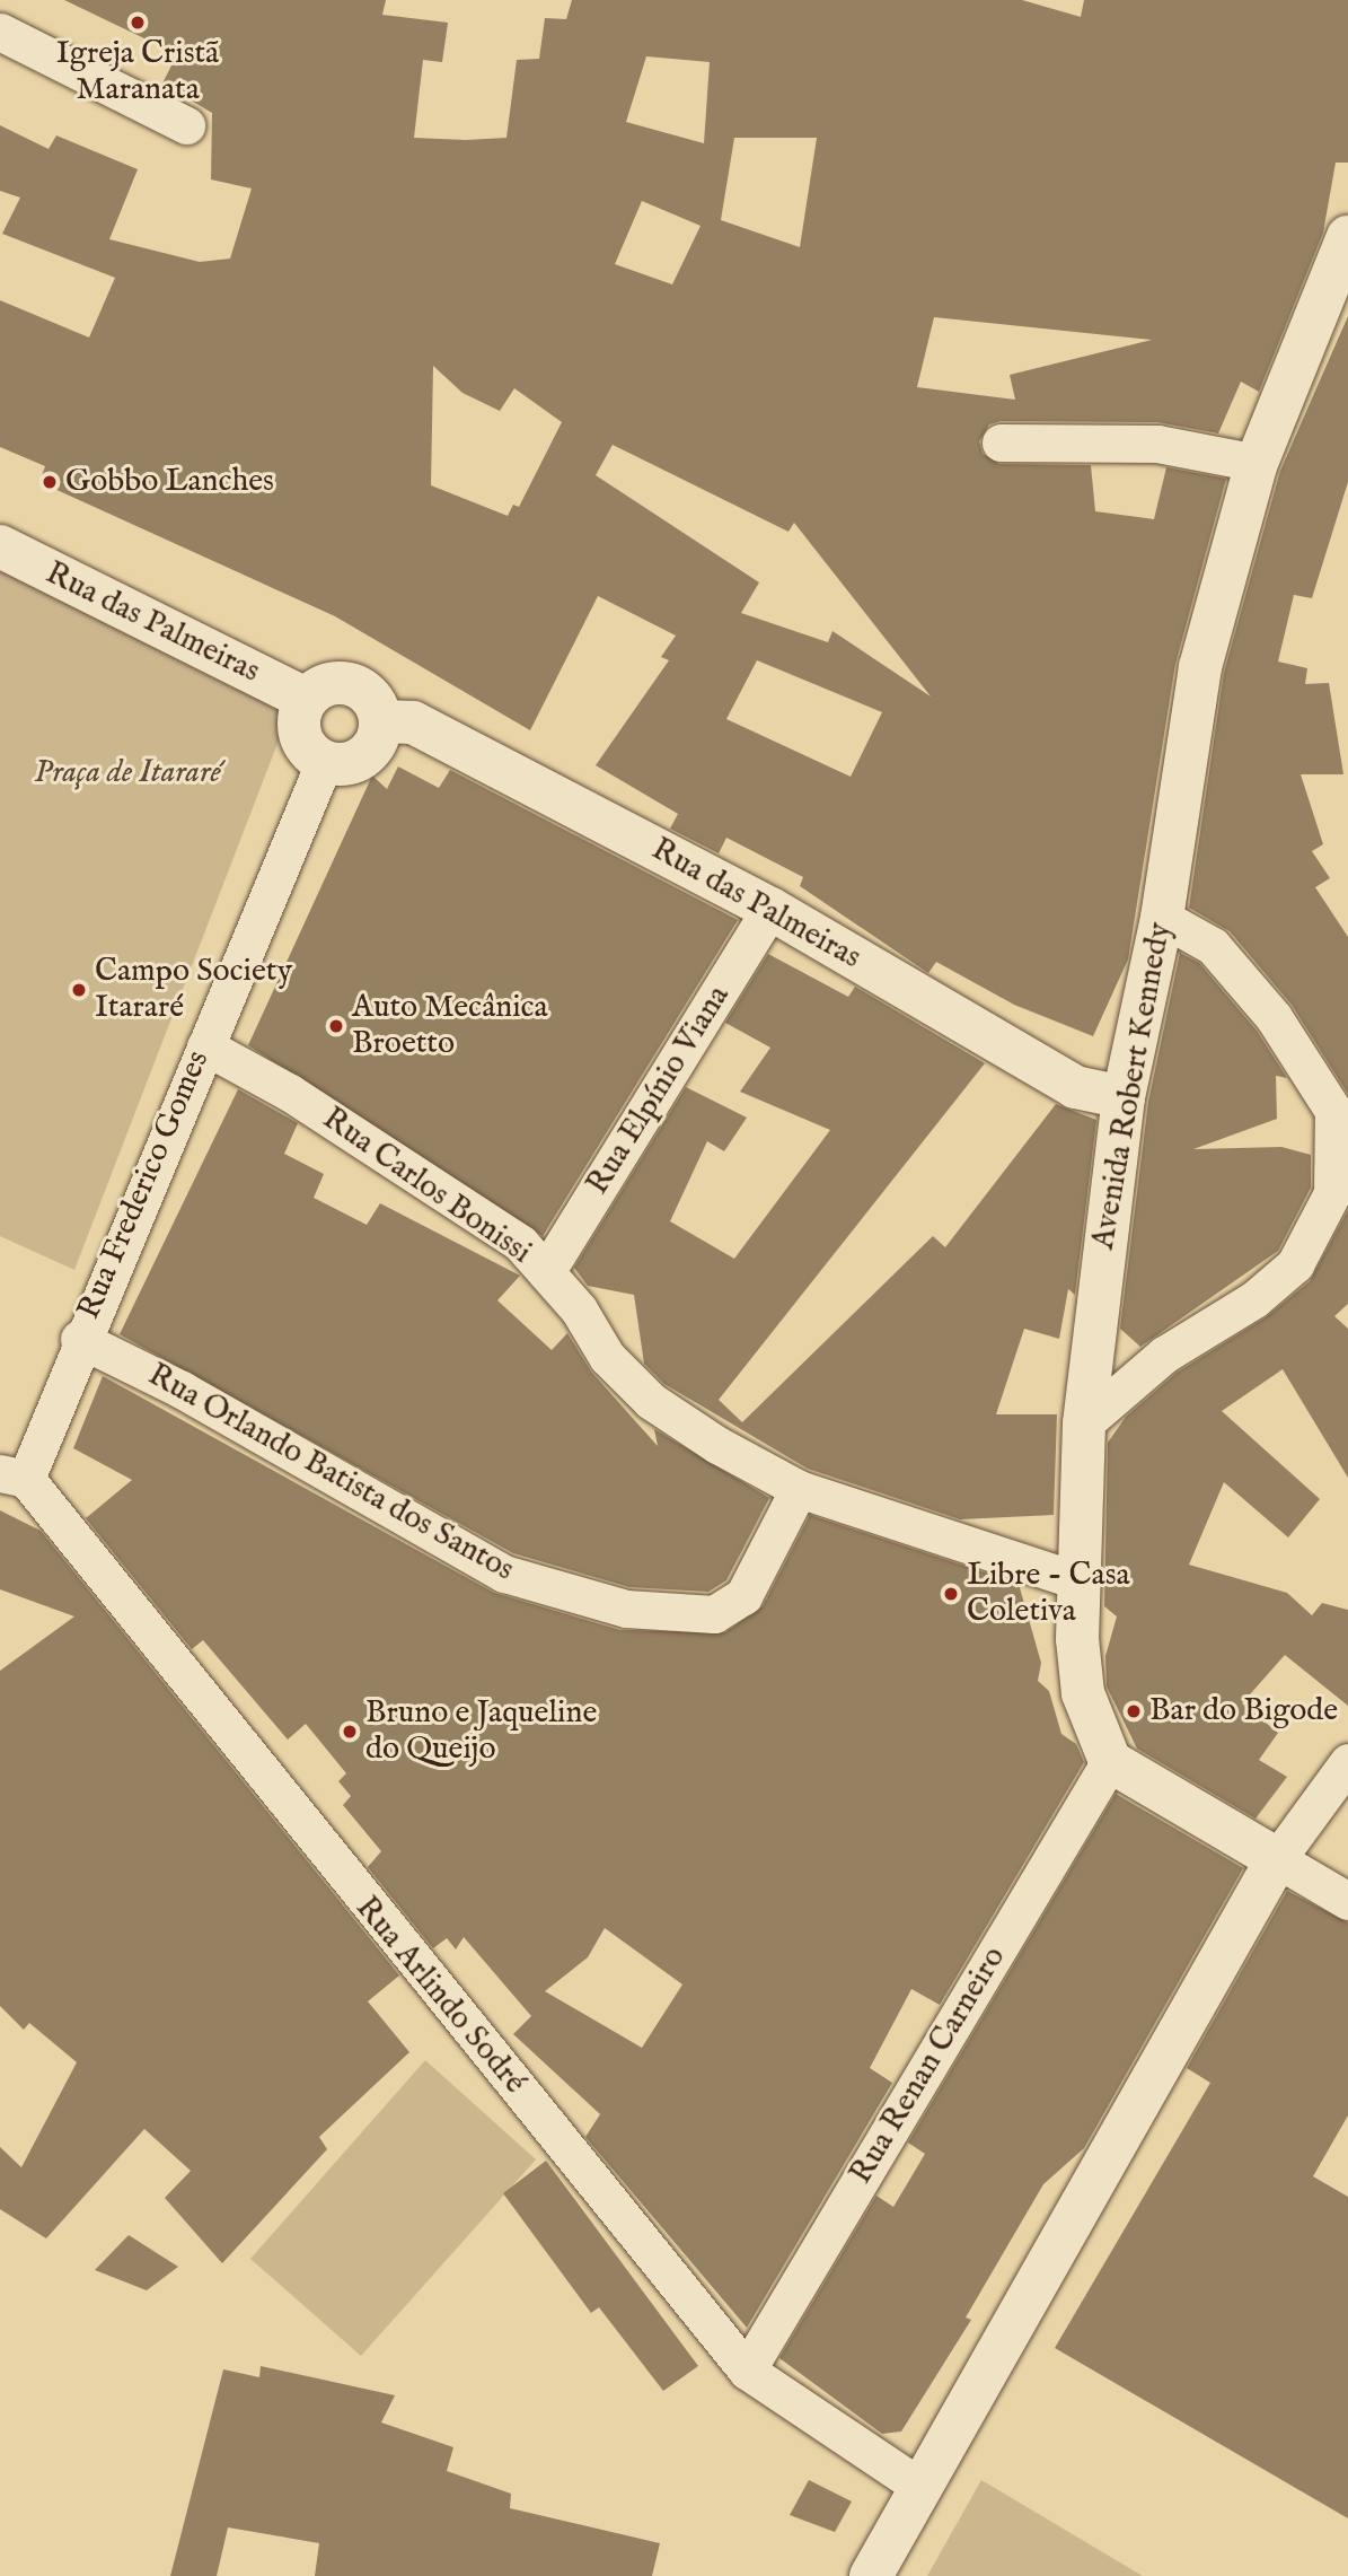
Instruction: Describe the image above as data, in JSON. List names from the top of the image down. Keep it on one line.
{"streets":{"street":["Rua das Palmeiras","Avenida Robert Kennedy","Rua Elpínio Viana","Rua Frederico Gomes","Rua Carlos Bonissi","Rua Orlando Batista dos Santos","Rua Arlindo Sodré","Rua Renan Carneiro"]},"crossings":[["Rua das Palmeiras","Avenida Robert Kennedy"],["Rua das Palmeiras","Rua Elpínio Viana"],["Rua das Palmeiras","Rua Frederico Gomes"],["Avenida Robert Kennedy","Rua Carlos Bonissi"],["Avenida Robert Kennedy","Rua Renan Carneiro"],["Rua Elpínio Viana","Rua Carlos Bonissi"],["Rua Frederico Gomes","Rua Carlos Bonissi"],["Rua Frederico Gomes","Rua Orlando Batista dos Santos"],["Rua Frederico Gomes","Rua Arlindo Sodré"],["Rua Carlos Bonissi","Rua Orlando Batista dos Santos"],["Rua Arlindo Sodré","Rua Renan Carneiro"]],"parks":["Praça de Itararé"],"places":["Igreja Cristã Maranata","Gobbo Lanches","Campo Society Itararé","Auto Mecânica Broetto","Libre - Casa Coletiva","Bar do Bigode","Bruno e Jaqueline do Queijo"]}
